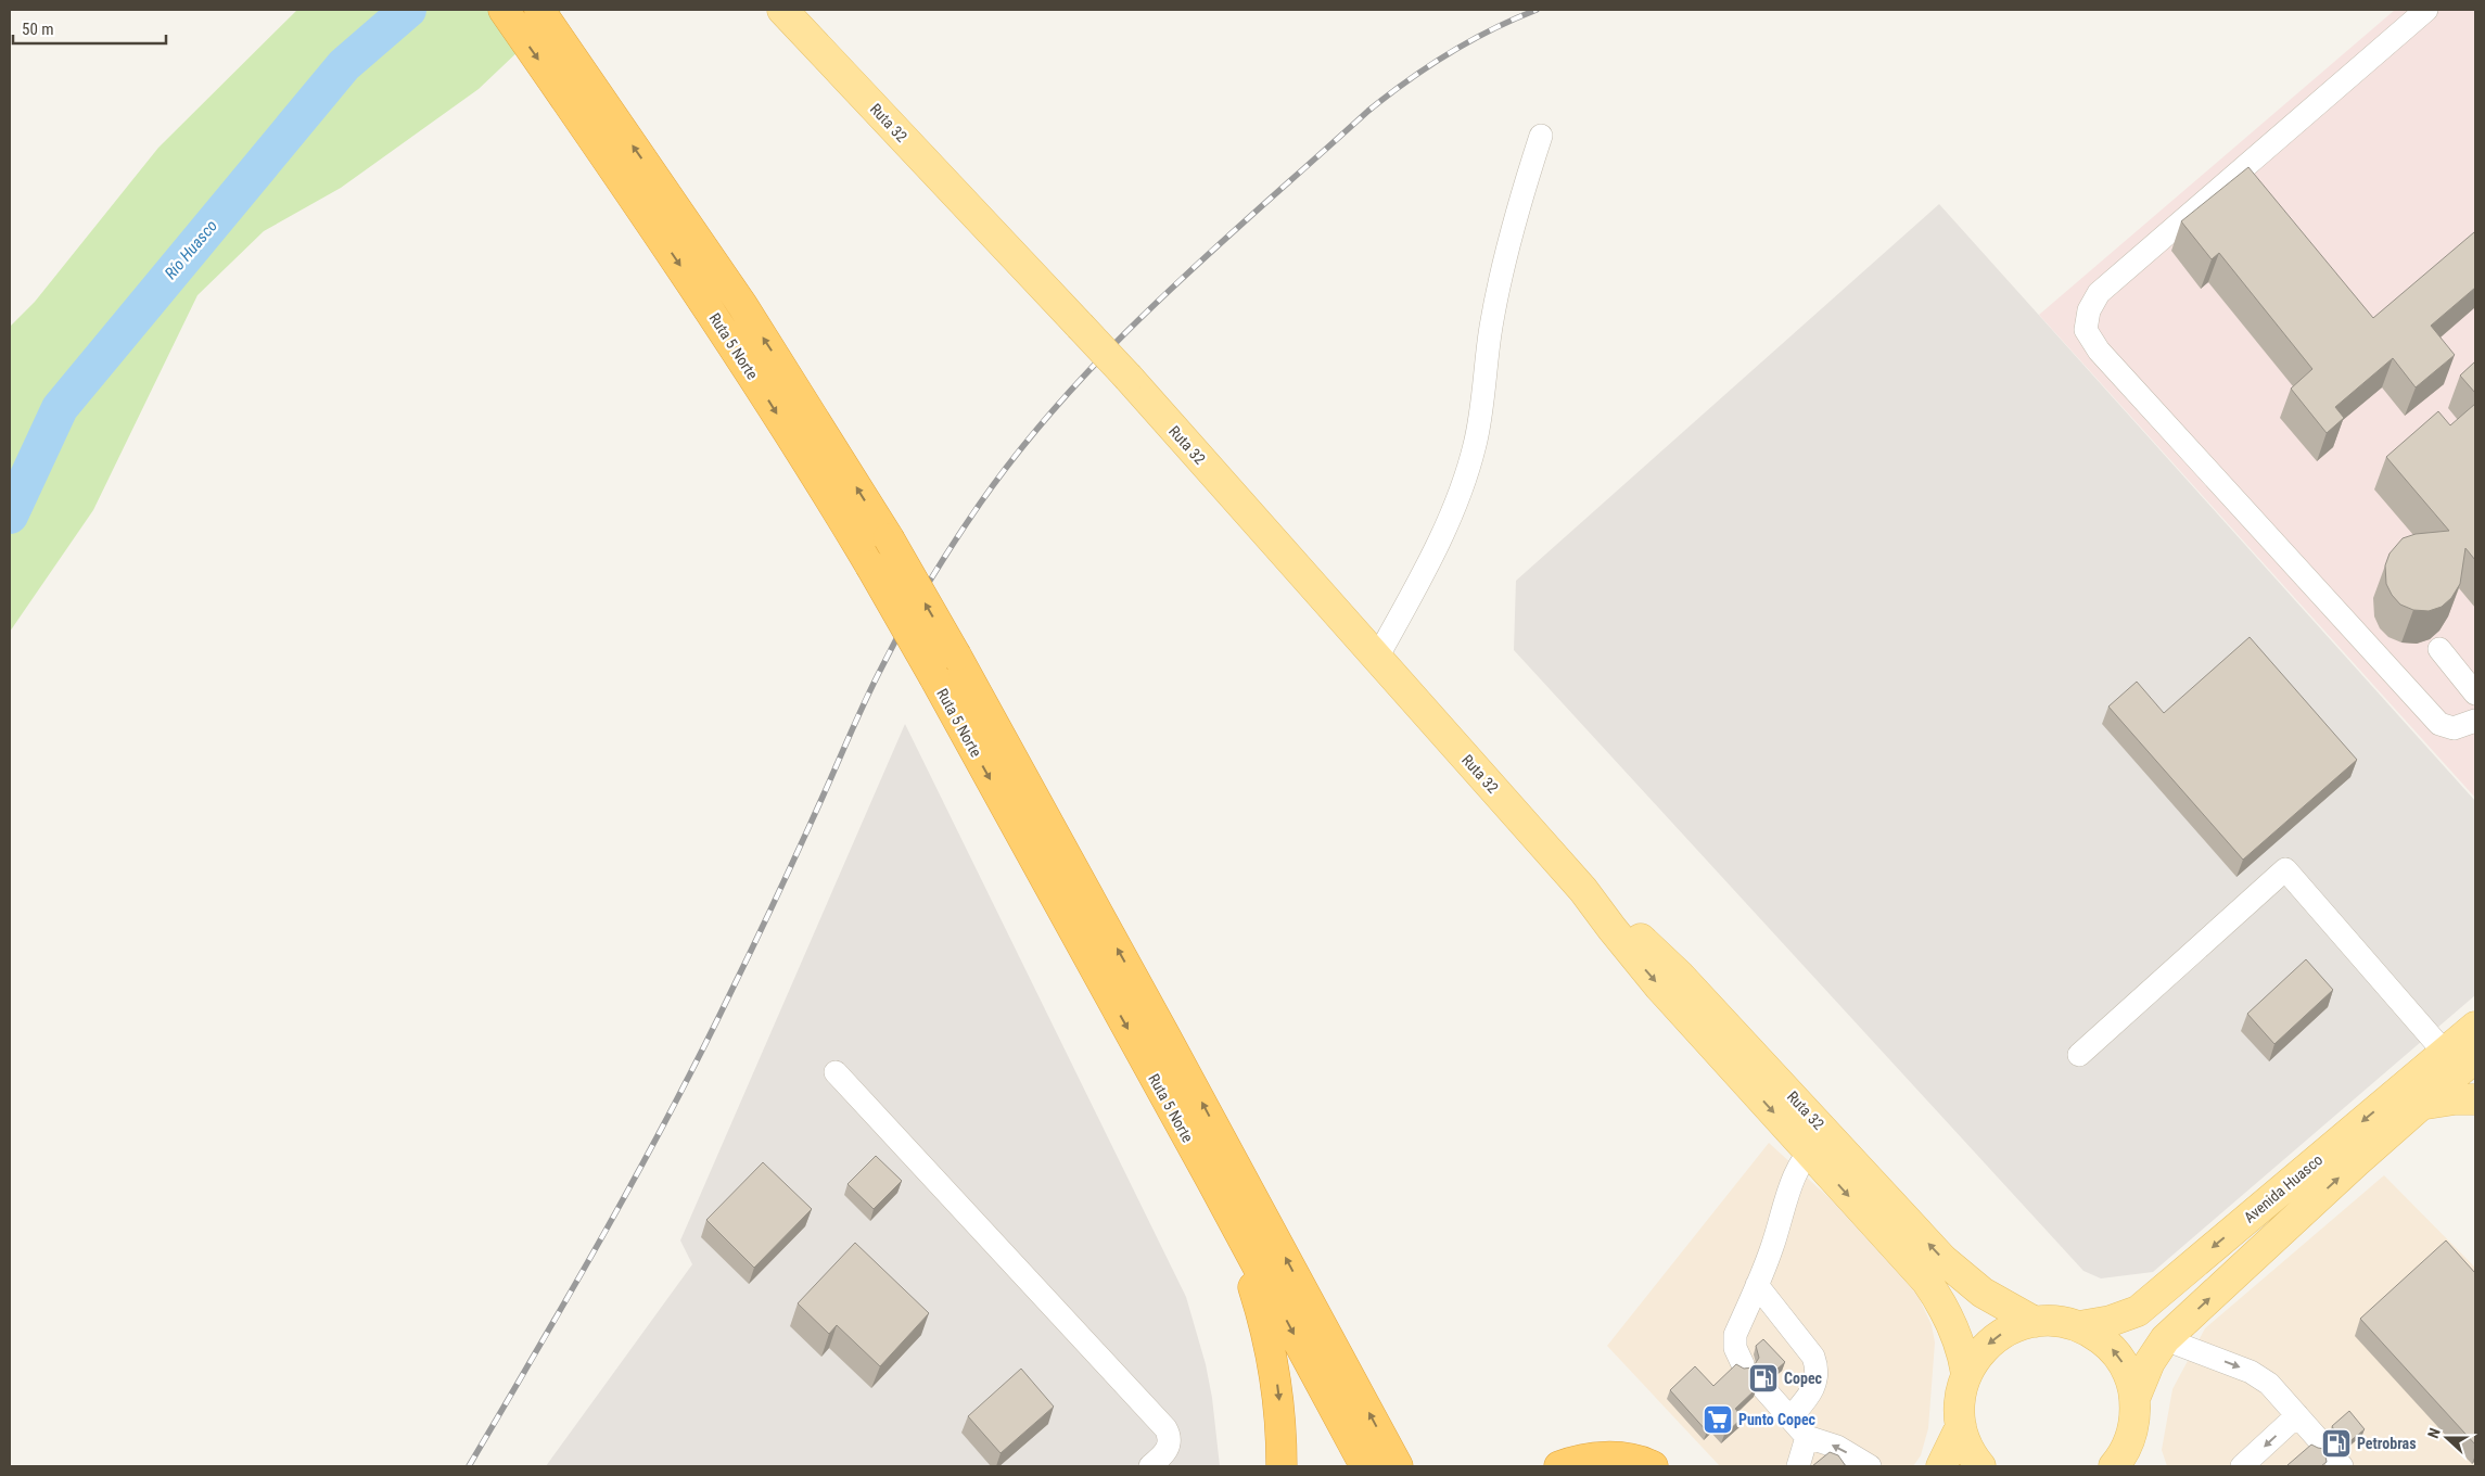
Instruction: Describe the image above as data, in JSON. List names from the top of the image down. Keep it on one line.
{"streets":{"highway":["Ruta 5 Norte"],"main road":["Ruta 32","Avenida Huasco"]},"water":["Río Huasco"],"places":{"fuel station":["Copec","Petrobras"],"supermarket":["Punto Copec"]},"scale_bar":"50 m","north":"left"}
